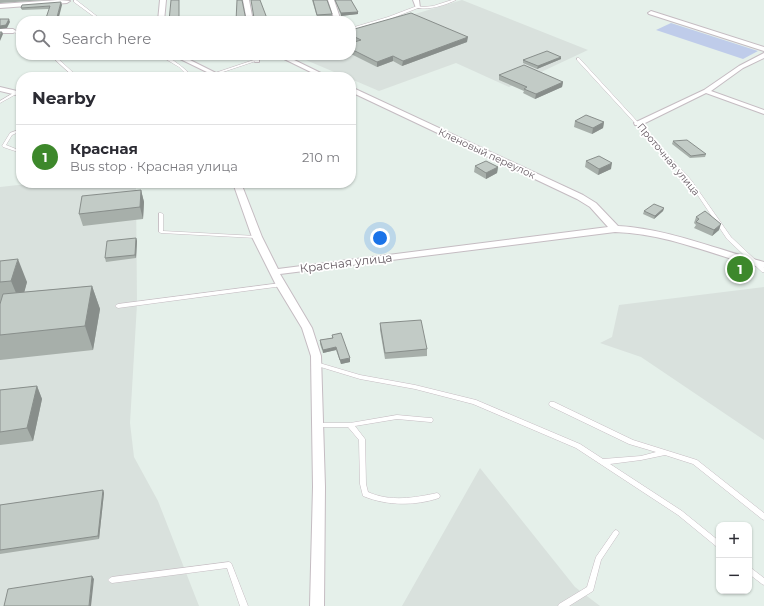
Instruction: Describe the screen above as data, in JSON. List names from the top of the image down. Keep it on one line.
{"streets":{"street":["Кленовый переулок","Красная улица"],"lane":["Проточная улица"]},"crossings":[["Кленовый переулок","Красная улица"],["Проточная улица","Красная улица"]],"page":{"search":"Search here","heading":"Nearby","list":[{"mark":"1","name":"Красная","note":"Bus stop · Красная улица","value":"210 m"}],"pins":"1","map_buttons":["+","−"]}}
